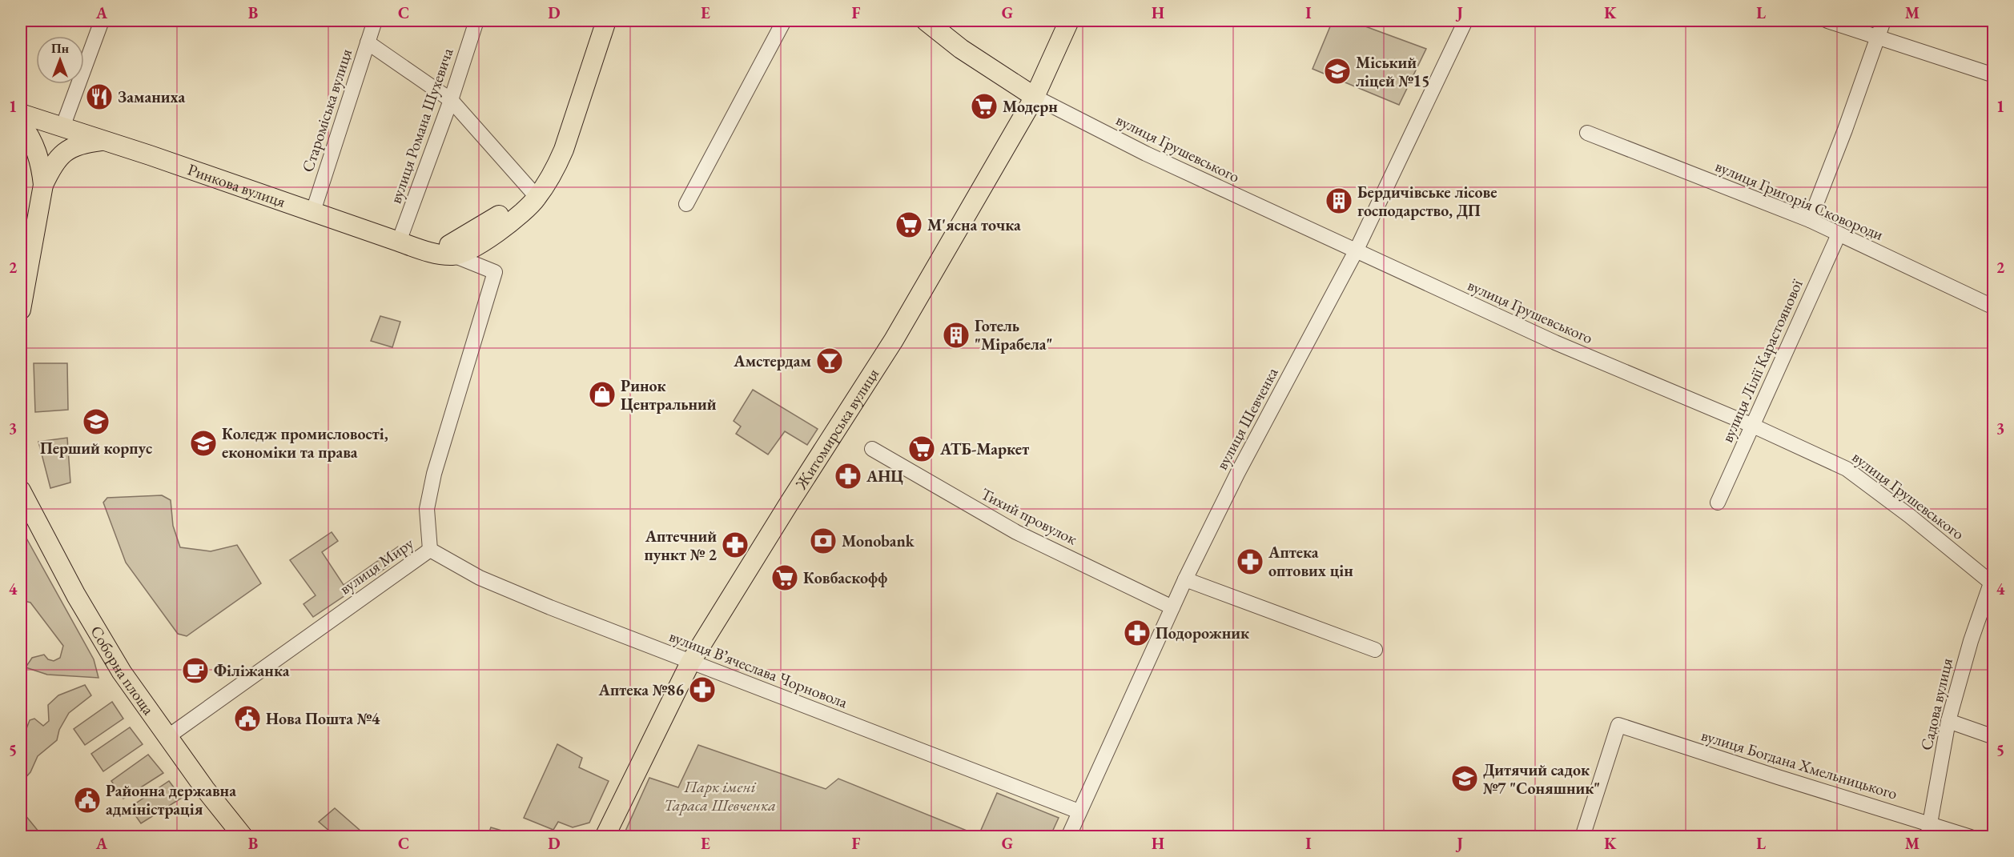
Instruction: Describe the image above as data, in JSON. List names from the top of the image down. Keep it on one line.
{"streets":{"main road":["Ринкова вулиця","Житомирська вулиця","Соборна площа"],"street":["Староміська вулиця","вулиця Романа Шухевича","вулиця Грушевського","вулиця Григорія Сковороди","вулиця Лілії Карастоянової","вулиця Шевченка","Тихий провулок","вулиця Миру","вулиця Вʼячеслава Чорновола","Садова вулиця","вулиця Богдана Хмельницького"]},"crossings":[["Староміська вулиця","Ринкова вулиця"],["вулиця Романа Шухевича","Ринкова вулиця"],["вулиця Грушевського","вулиця Лілії Карастоянової"],["вулиця Грушевського","вулиця Шевченка"],["вулиця Грушевського","Житомирська вулиця"],["вулиця Грушевського","Садова вулиця"],["Ринкова вулиця","вулиця Миру"],["вулиця Григорія Сковороди","вулиця Лілії Карастоянової"],["вулиця Шевченка","Тихий провулок"],["вулиця Шевченка","вулиця Вʼячеслава Чорновола"],["Житомирська вулиця","вулиця Вʼячеслава Чорновола"],["вулиця Миру","вулиця Вʼячеслава Чорновола"],["вулиця Миру","Соборна площа"],["Садова вулиця","вулиця Богдана Хмельницького"]],"parks":["Парк імені Тараса Шевченка"],"places":{"school or university":["Міський ліцей №15","Перший корпус","Коледж промисловості, економіки та права","Дитячий садок №7 \"Соняшник\""],"restaurant":["Заманиха"],"supermarket":["Модерн","М'ясна точка","АТБ-Маркет","Ковбаскофф"],"building":["Бердичівське лісове господарство, ДП","Готель \"Мірабела\""],"bar":["Амстердам"],"shop":["Ринок Центральний"],"pharmacy":["АНЦ","Аптечний пункт № 2","Аптека оптових цін","Подорожник","Аптека №86"],"bank":["Monobank"],"cafe":["Філіжанка"],"public building":["Нова Пошта №4","Районна державна адміністрація"]},"north":"top","grid":{"columns":["A","B","C","D","E","F","G","H","I","J","K","L","M"],"rows":["1","2","3","4","5"]}}
